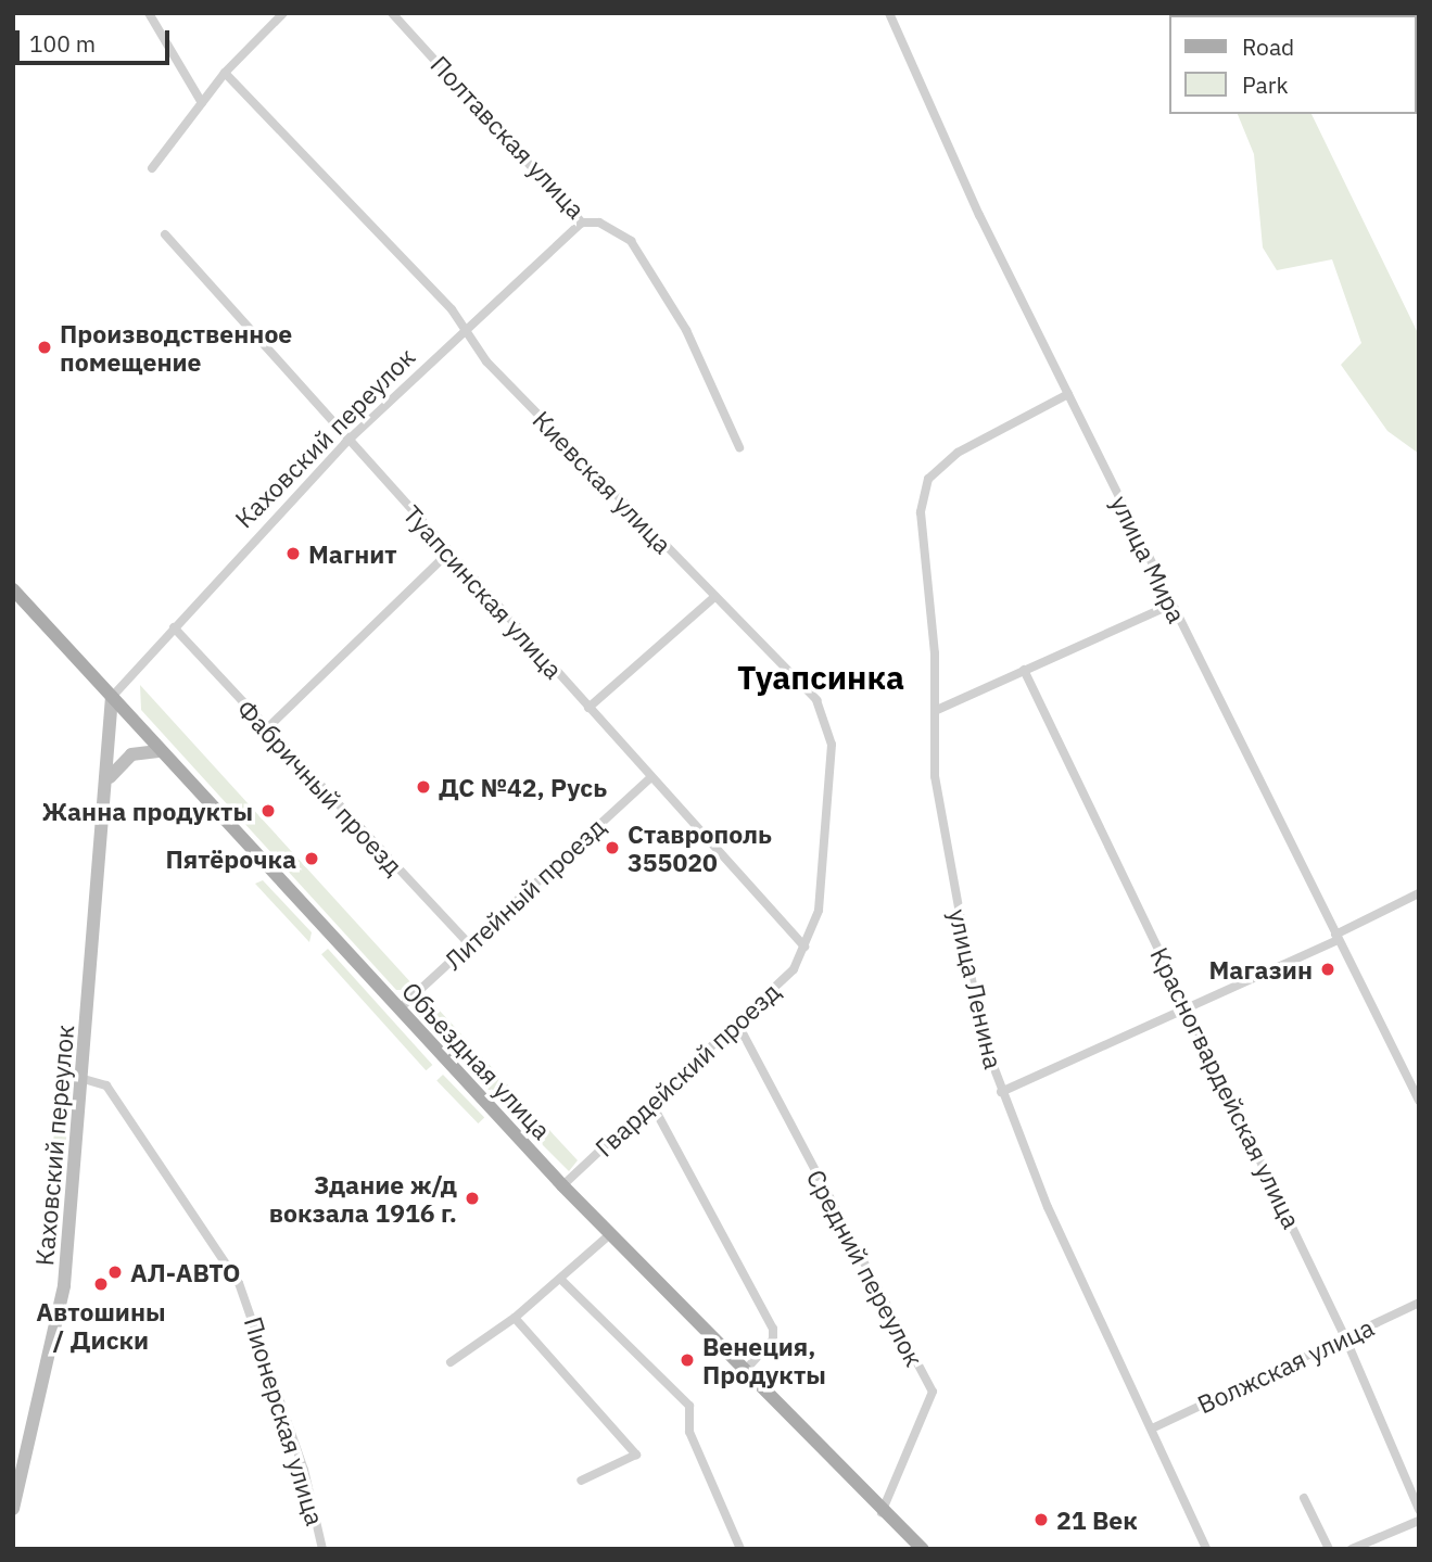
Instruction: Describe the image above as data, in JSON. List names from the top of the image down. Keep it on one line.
{"streets":{"main road":["Каховский переулок","Объездная улица"],"street":["Полтавская улица","Киевская улица","улица Мира","Туапсинская улица","Фабричный проезд","Литейный проезд","улица Ленина","Гвардейский проезд","Красногвардейская улица","Средний переулок","Волжская улица","Пионерская улица"]},"crossings":[["Полтавская улица","Каховский переулок"],["Каховский переулок","Киевская улица"],["Каховский переулок","Туапсинская улица"],["Каховский переулок","Фабричный проезд"],["Каховский переулок","Объездная улица"],["Каховский переулок","Пионерская улица"],["Киевская улица","Туапсинская улица"],["Киевская улица","Гвардейский проезд"],["улица Мира","улица Ленина"],["Туапсинская улица","Литейный проезд"],["Туапсинская улица","Гвардейский проезд"],["Фабричный проезд","Литейный проезд"],["Литейный проезд","Объездная улица"],["улица Ленина","Волжская улица"],["Объездная улица","Гвардейский проезд"],["Объездная улица","Средний переулок"],["Гвардейский проезд","Средний переулок"],["Красногвардейская улица","Волжская улица"]],"districts":["Туапсинка"],"places":["Производственное помещение","Магнит","ДС №42, Русь","Жанна продукты","Ставрополь 355020","Пятёрочка","Магазин","Здание ж/д вокзала 1916 г.","АЛ-АВТО","Автошины / Диски","Венеция, Продукты","21 Век"],"legend":["Road","Park"],"scale_bar":"100 m"}
